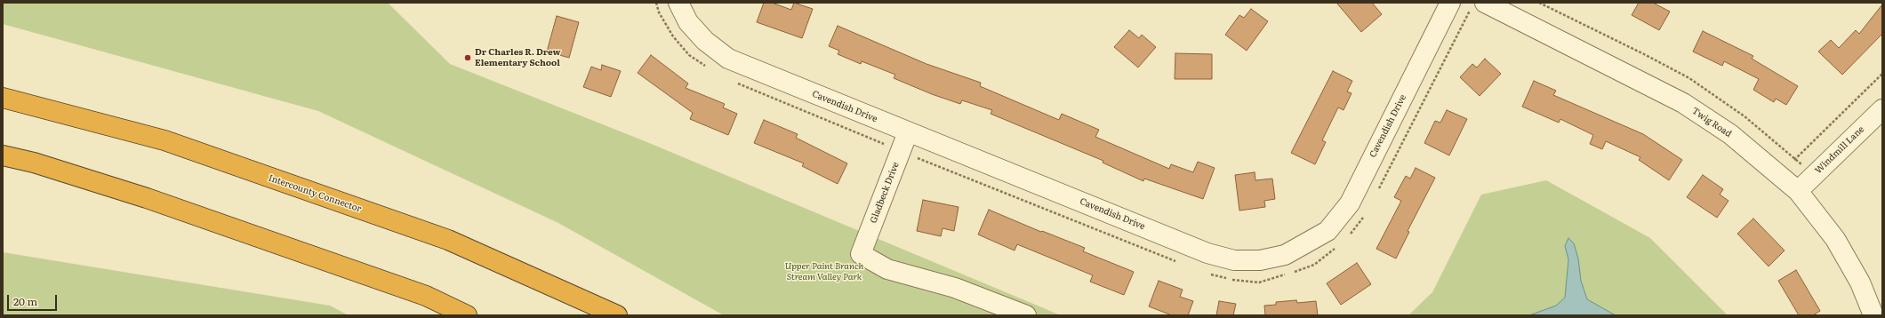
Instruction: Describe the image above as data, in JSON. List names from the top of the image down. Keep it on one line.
{"streets":{"highway":["Intercounty Connector"],"street":["Cavendish Drive","Twig Road","Windmill Lane","Gladbeck Drive"]},"crossings":[["Cavendish Drive","Gladbeck Drive"],["Twig Road","Windmill Lane"]],"parks":["Upper Paint Branch Stream Valley Park"],"places":["Dr Charles R. Drew Elementary School"],"scale_bar":"20 m"}
